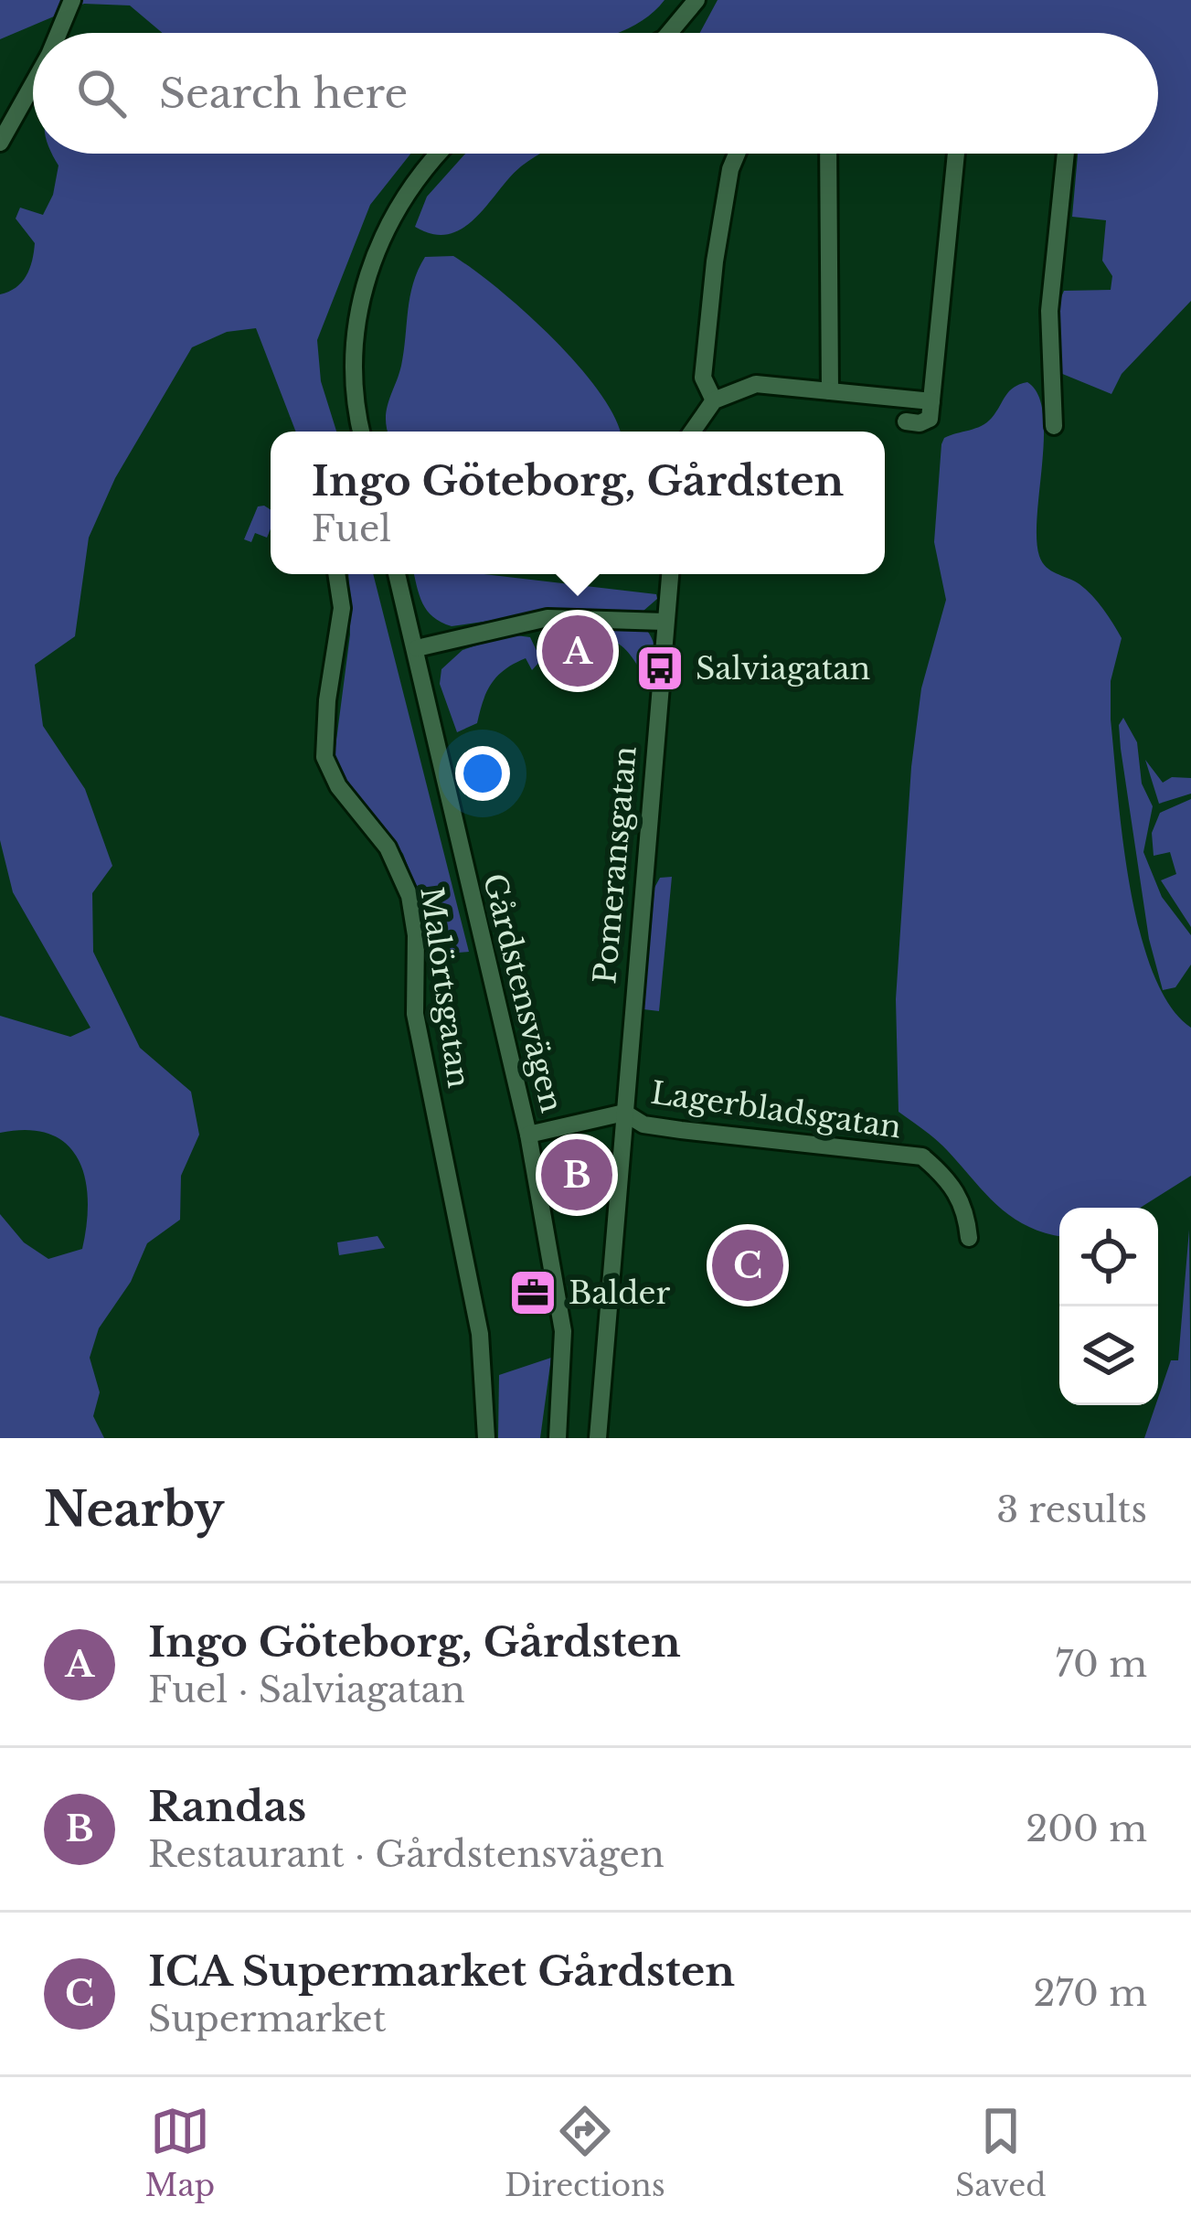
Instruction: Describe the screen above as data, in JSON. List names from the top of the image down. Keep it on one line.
{"streets":{"street":["Pomeransgatan","Malörtsgatan","Gårdstensvägen","Lagerbladsgatan"]},"crossings":[["Pomeransgatan","Lagerbladsgatan"],["Gårdstensvägen","Lagerbladsgatan"]],"places":{"bus stop":["Salviagatan"],"office":["Balder"]},"page":{"search":"Search here","popup":["Ingo Göteborg, Gårdsten","Fuel"],"pins":["A","B","C"],"heading":["Nearby","3 results"],"list":[{"mark":"A","name":"Ingo Göteborg, Gårdsten","note":"Fuel · Salviagatan","value":"70 m"},{"mark":"B","name":"Randas","note":"Restaurant · Gårdstensvägen","value":"200 m"},{"mark":"C","name":"ICA Supermarket Gårdsten","note":"Supermarket","value":"270 m"}],"nav":["Map","Directions","Saved"]}}
